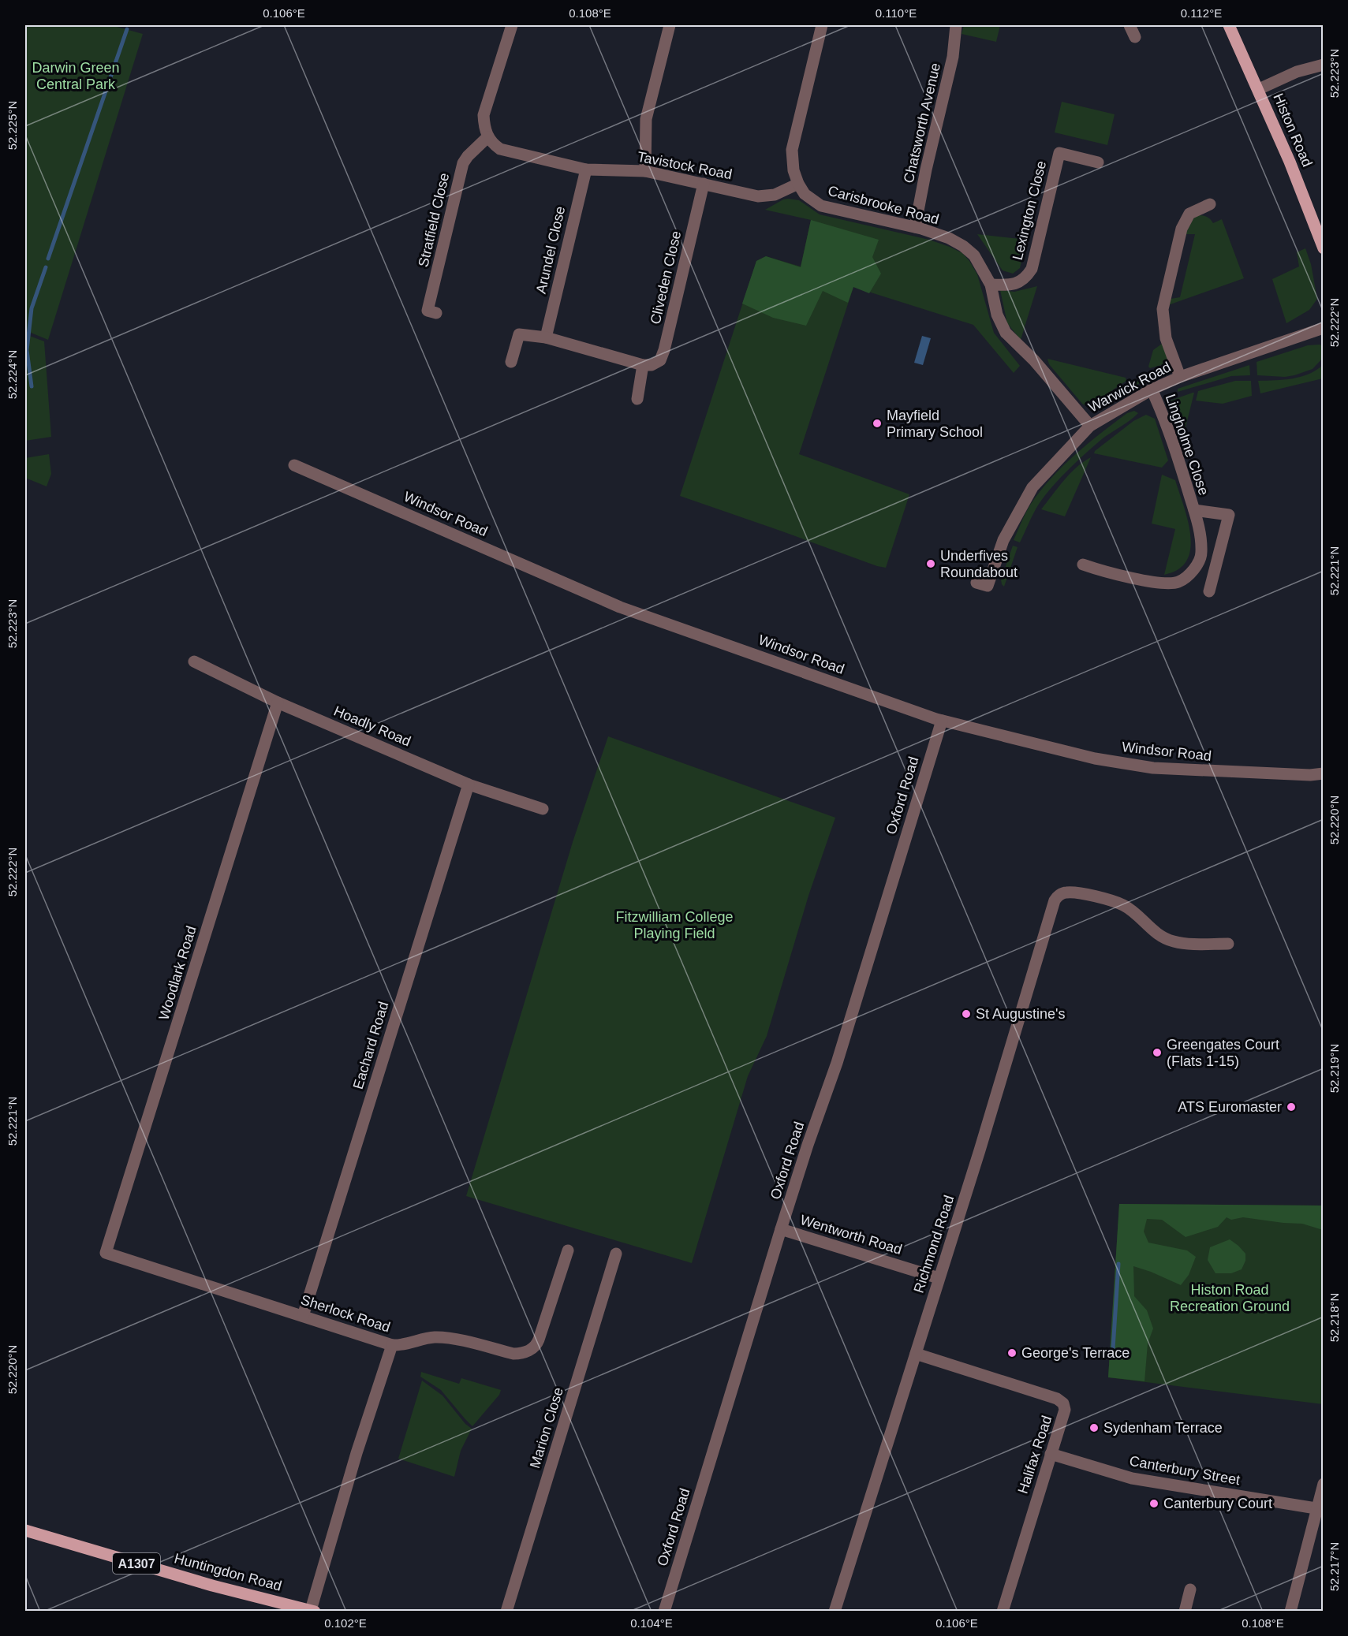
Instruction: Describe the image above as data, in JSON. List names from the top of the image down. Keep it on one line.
{"streets":{"main road":["Histon Road","A1307","Huntingdon Road"],"street":["Chatsworth Avenue","Tavistock Road","Carisbrooke Road","Lexington Close","Stratfield Close","Arundel Close","Cliveden Close","Warwick Road","Lingholme Close","Windsor Road","Hoadly Road","Oxford Road","Woodlark Road","Eachard Road","Wentworth Road","Richmond Road","Sherlock Road","Marion Close","Halifax Road","Canterbury Street"]},"crossings":[["Chatsworth Avenue","Carisbrooke Road"],["Tavistock Road","Carisbrooke Road"],["Tavistock Road","Stratfield Close"],["Tavistock Road","Arundel Close"],["Tavistock Road","Cliveden Close"],["Carisbrooke Road","Lexington Close"],["Carisbrooke Road","Warwick Road"],["Warwick Road","Lingholme Close"],["Windsor Road","Oxford Road"],["Hoadly Road","Woodlark Road"],["Hoadly Road","Eachard Road"],["Oxford Road","Wentworth Road"],["Woodlark Road","Sherlock Road"],["Eachard Road","Sherlock Road"],["Wentworth Road","Richmond Road"],["Richmond Road","Halifax Road"],["Sherlock Road","Huntingdon Road"],["Halifax Road","Canterbury Street"]],"parks":["Darwin Green Central Park","Fitzwilliam College Playing Field","Histon Road Recreation Ground"],"places":["Mayfield Primary School","Underfives Roundabout","St Augustine's","Greengates Court (Flats 1-15)","ATS Euromaster","George's Terrace","Sydenham Terrace","Canterbury Court"],"coordinates":["0.106°E","0.108°E","0.110°E","0.112°E","52.223°N","52.225°N","52.222°N","52.224°N","52.221°N","52.220°N","52.219°N","52.218°N","52.217°N","0.102°E","0.104°E"]}
